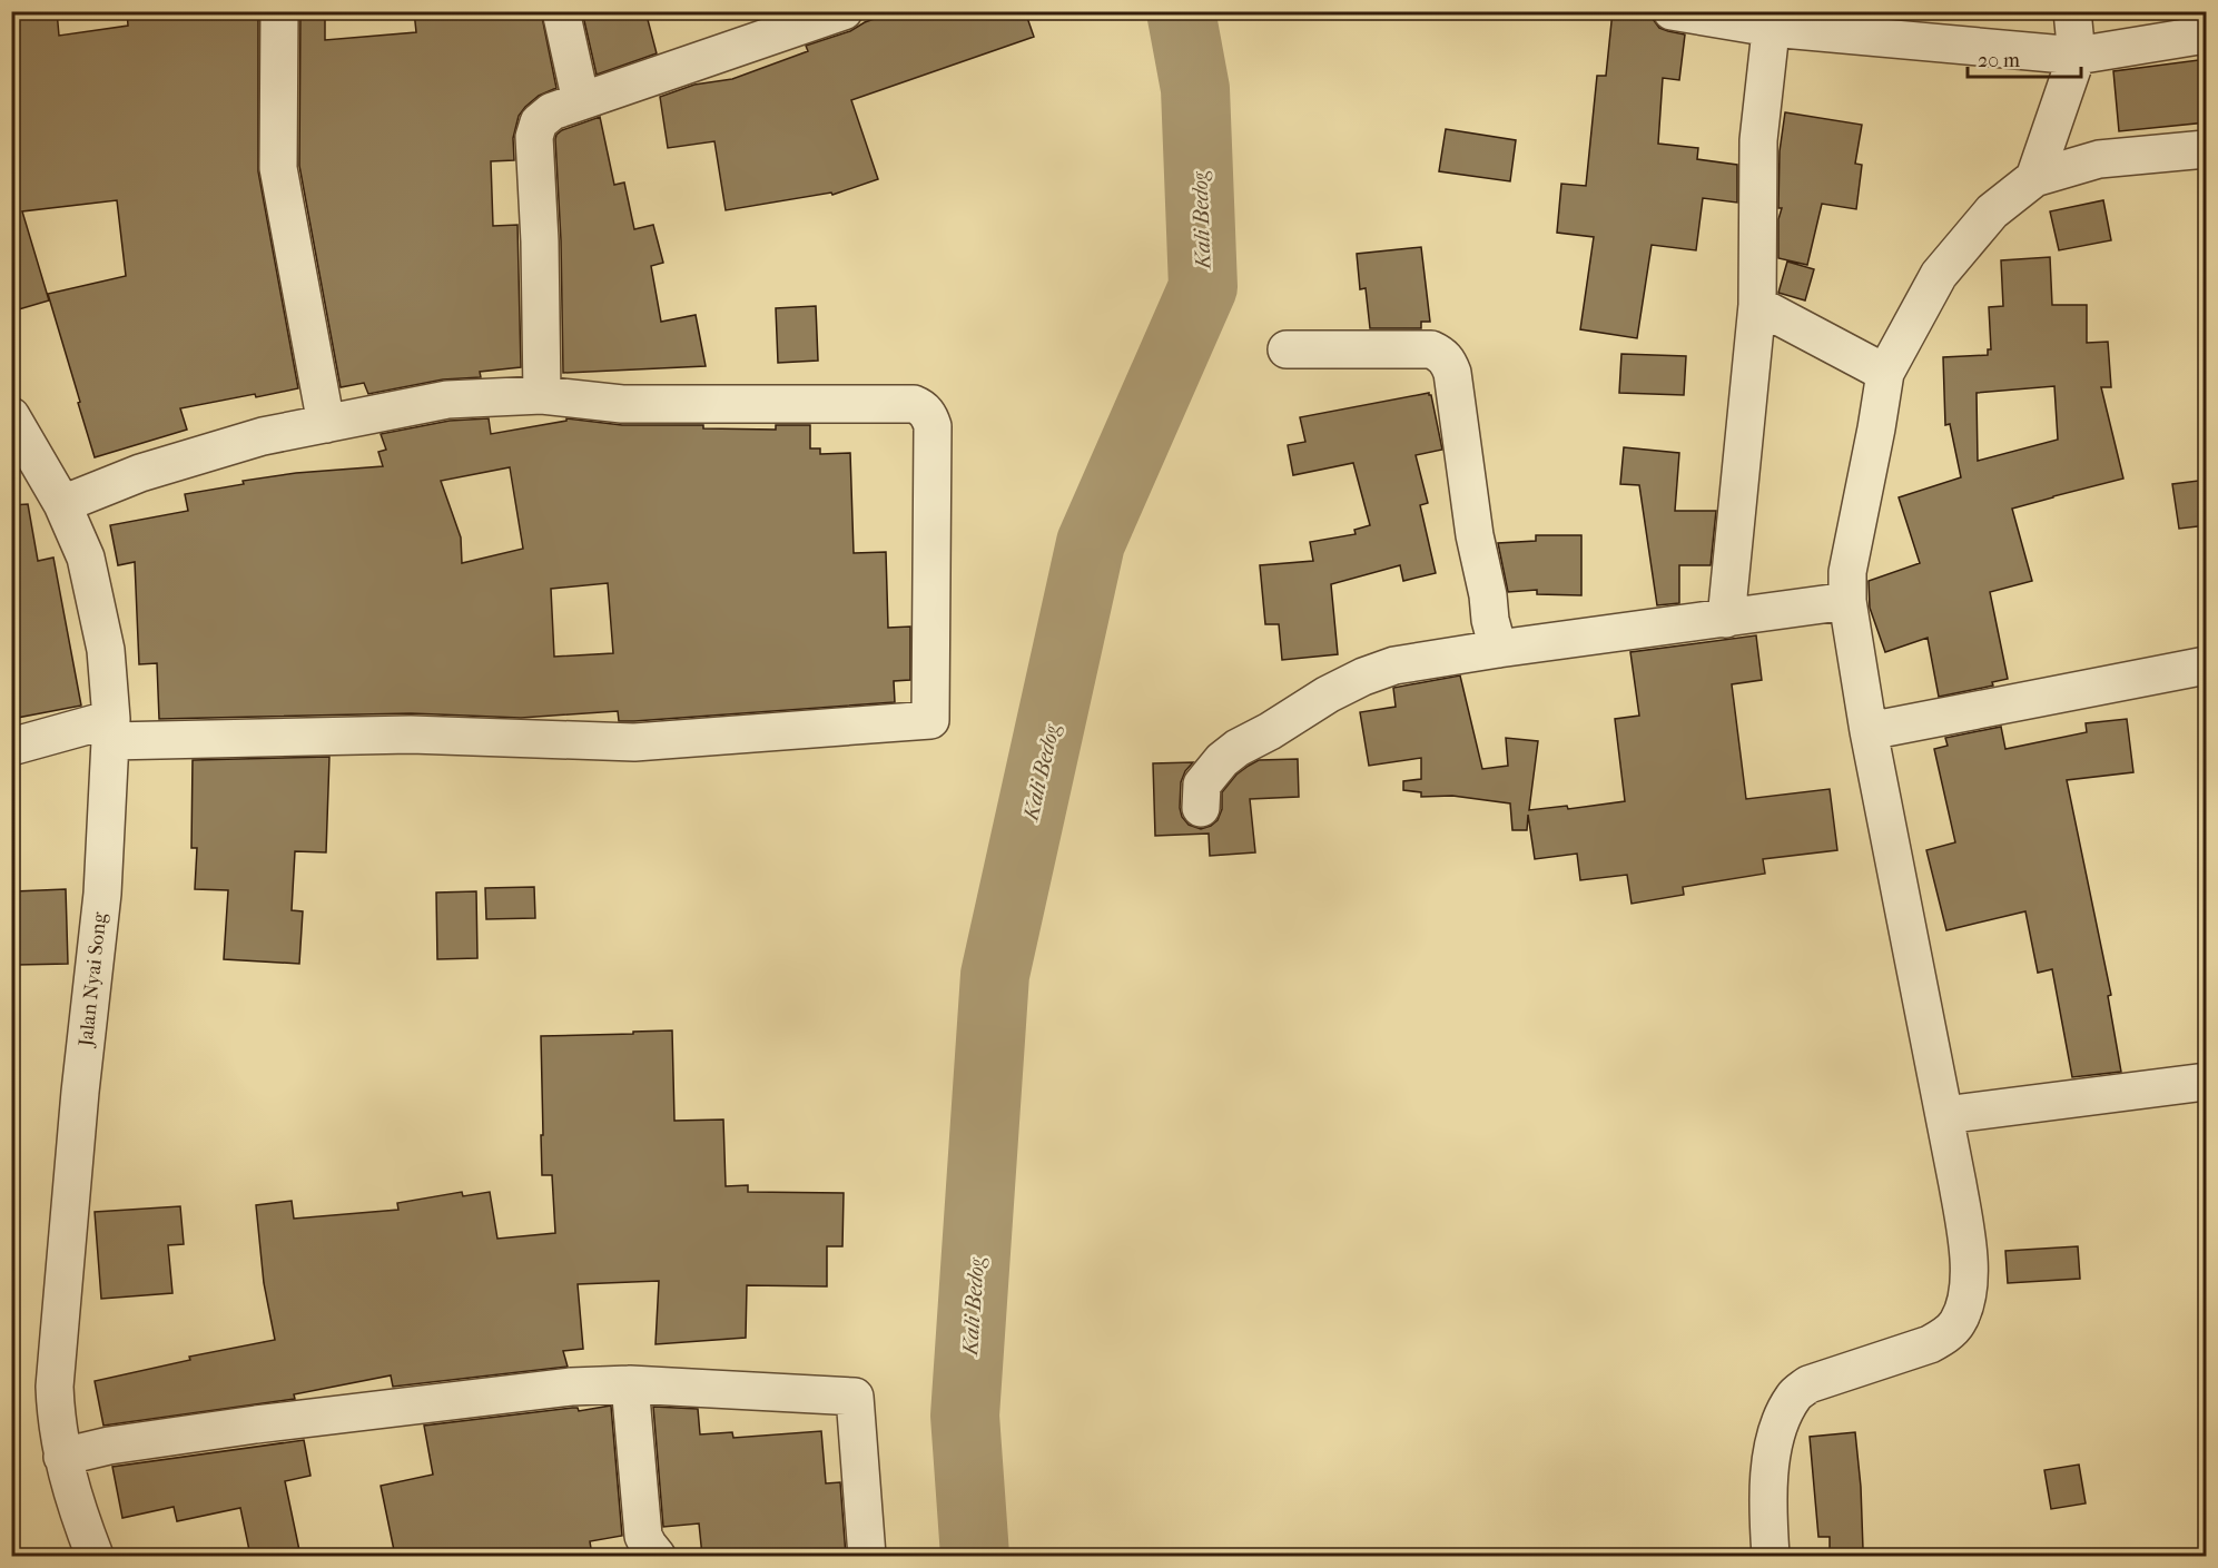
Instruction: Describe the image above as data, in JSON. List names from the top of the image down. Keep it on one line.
{"streets":{"street":["Jalan Nyai Song"]},"water":["Kali Bedog"],"scale_bar":"20 m"}
